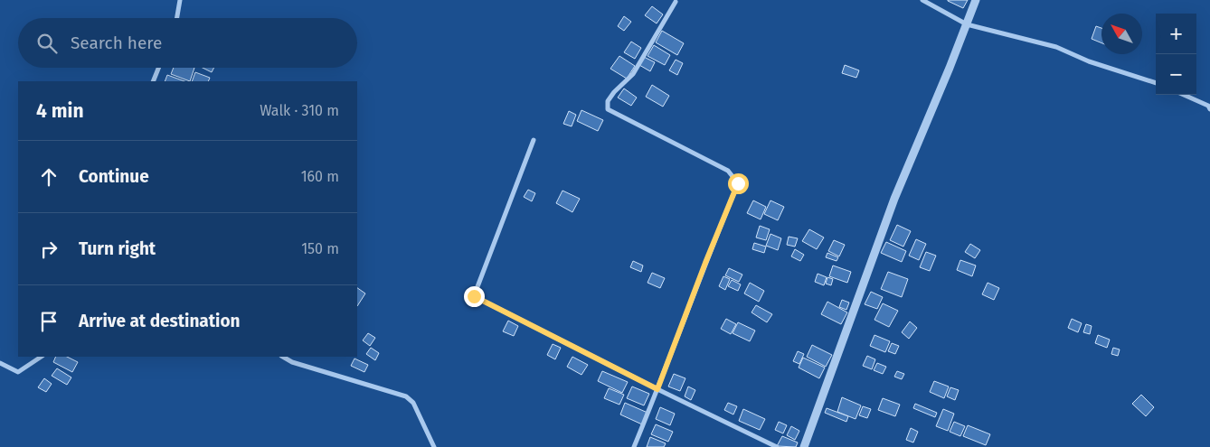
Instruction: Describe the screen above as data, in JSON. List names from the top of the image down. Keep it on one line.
{"north":"top left","page":{"map_buttons":["+","−"],"search":"Search here","heading":["4 min","Walk · 310 m"],"list":[["Continue","160 m"],["Turn right","150 m"],"Arrive at destination"]}}
